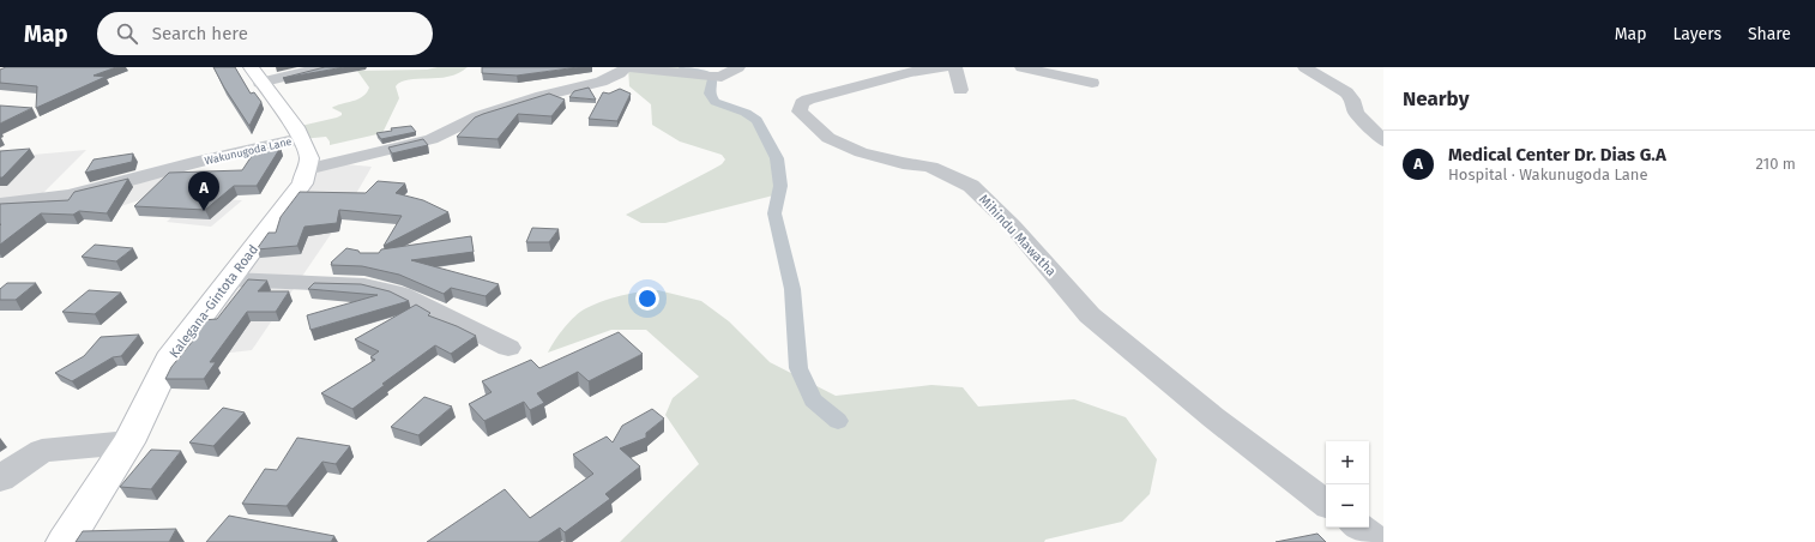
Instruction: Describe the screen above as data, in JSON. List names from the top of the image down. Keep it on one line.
{"streets":{"main road":["Kalegana-Gintota Road"],"street":["Wakunugoda Lane","Mihindu Mawatha"]},"page":{"header":"Map","search":"Search here","nav":["Map","Layers","Share"],"heading":"Nearby","list":[{"mark":"A","name":"Medical Center Dr. Dias G.A","note":"Hospital · Wakunugoda Lane","value":"210 m"}],"pins":"A","map_buttons":["+","−"]}}
